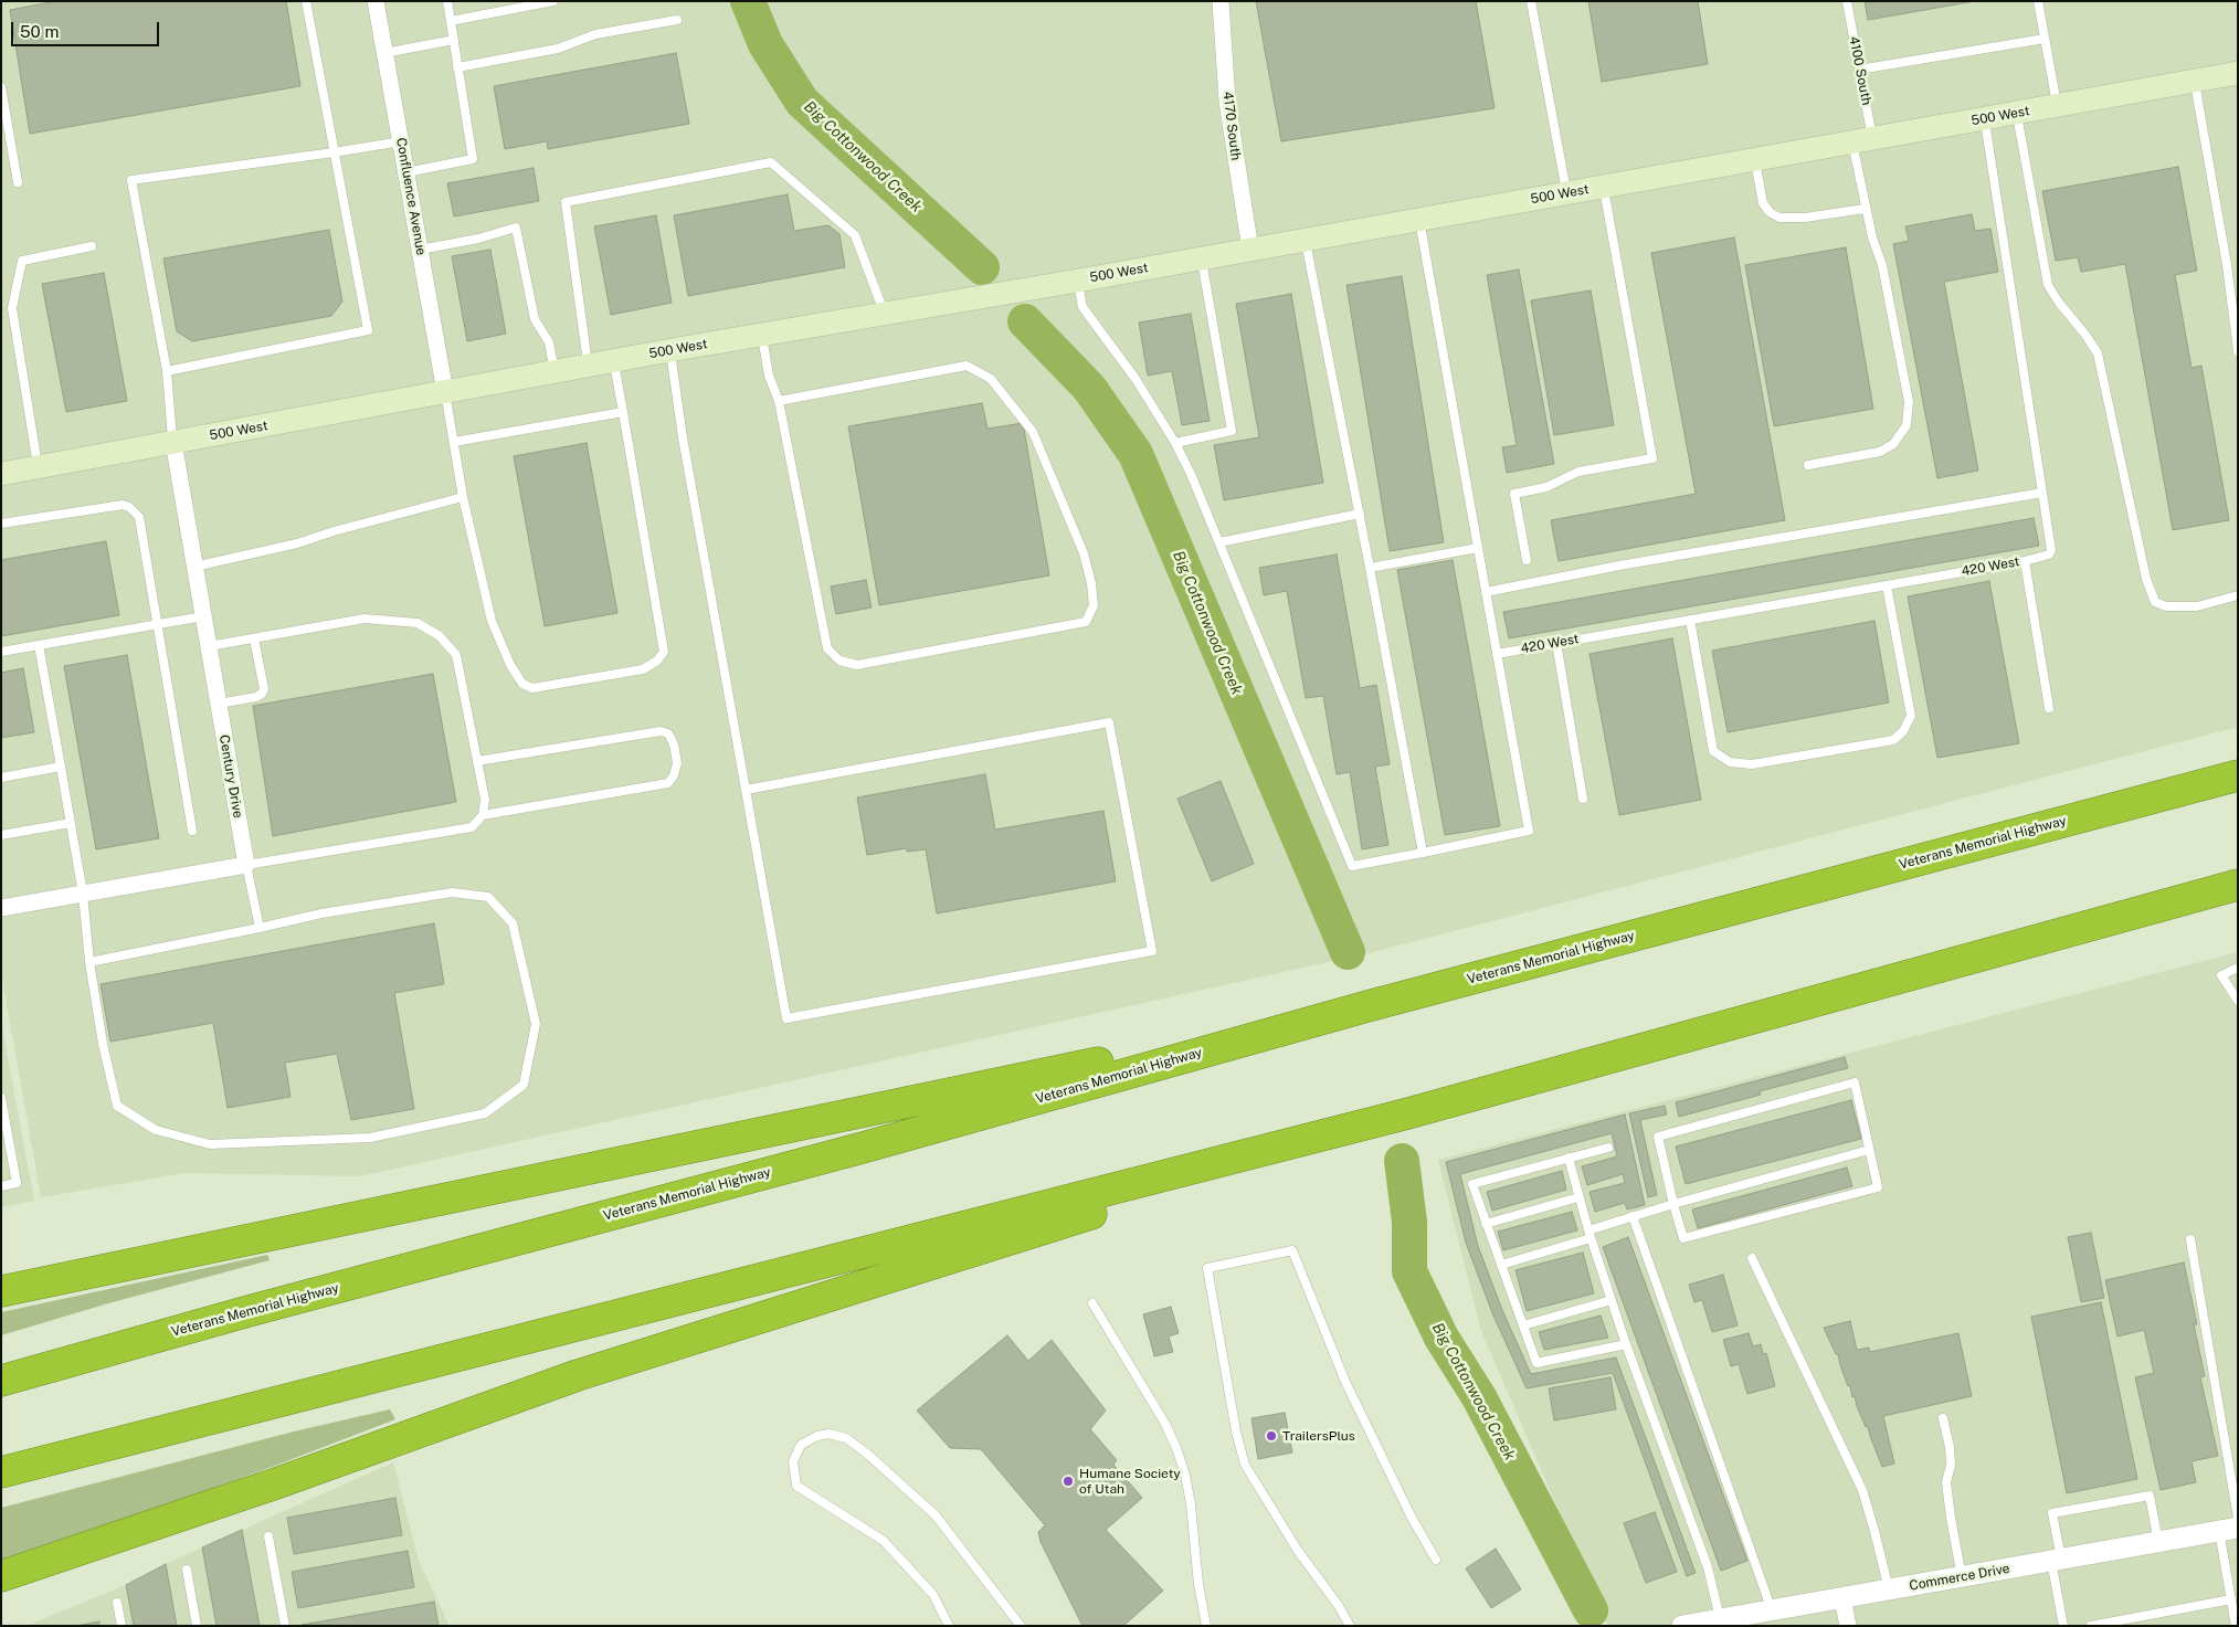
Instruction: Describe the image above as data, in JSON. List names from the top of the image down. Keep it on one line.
{"streets":{"highway":["Veterans Memorial Highway"],"main road":["500 West"],"street":["4170 South","Confluence Avenue","Century Drive","Commerce Drive"],"lane":["4100 South","420 West"]},"crossings":[["4100 South","500 West"],["500 West","4170 South"],["500 West","Confluence Avenue"],["500 West","420 West"],["500 West","Century Drive"]],"water":["Big Cottonwood Creek"],"places":["TrailersPlus","Humane Society of Utah"],"scale_bar":"50 m"}
